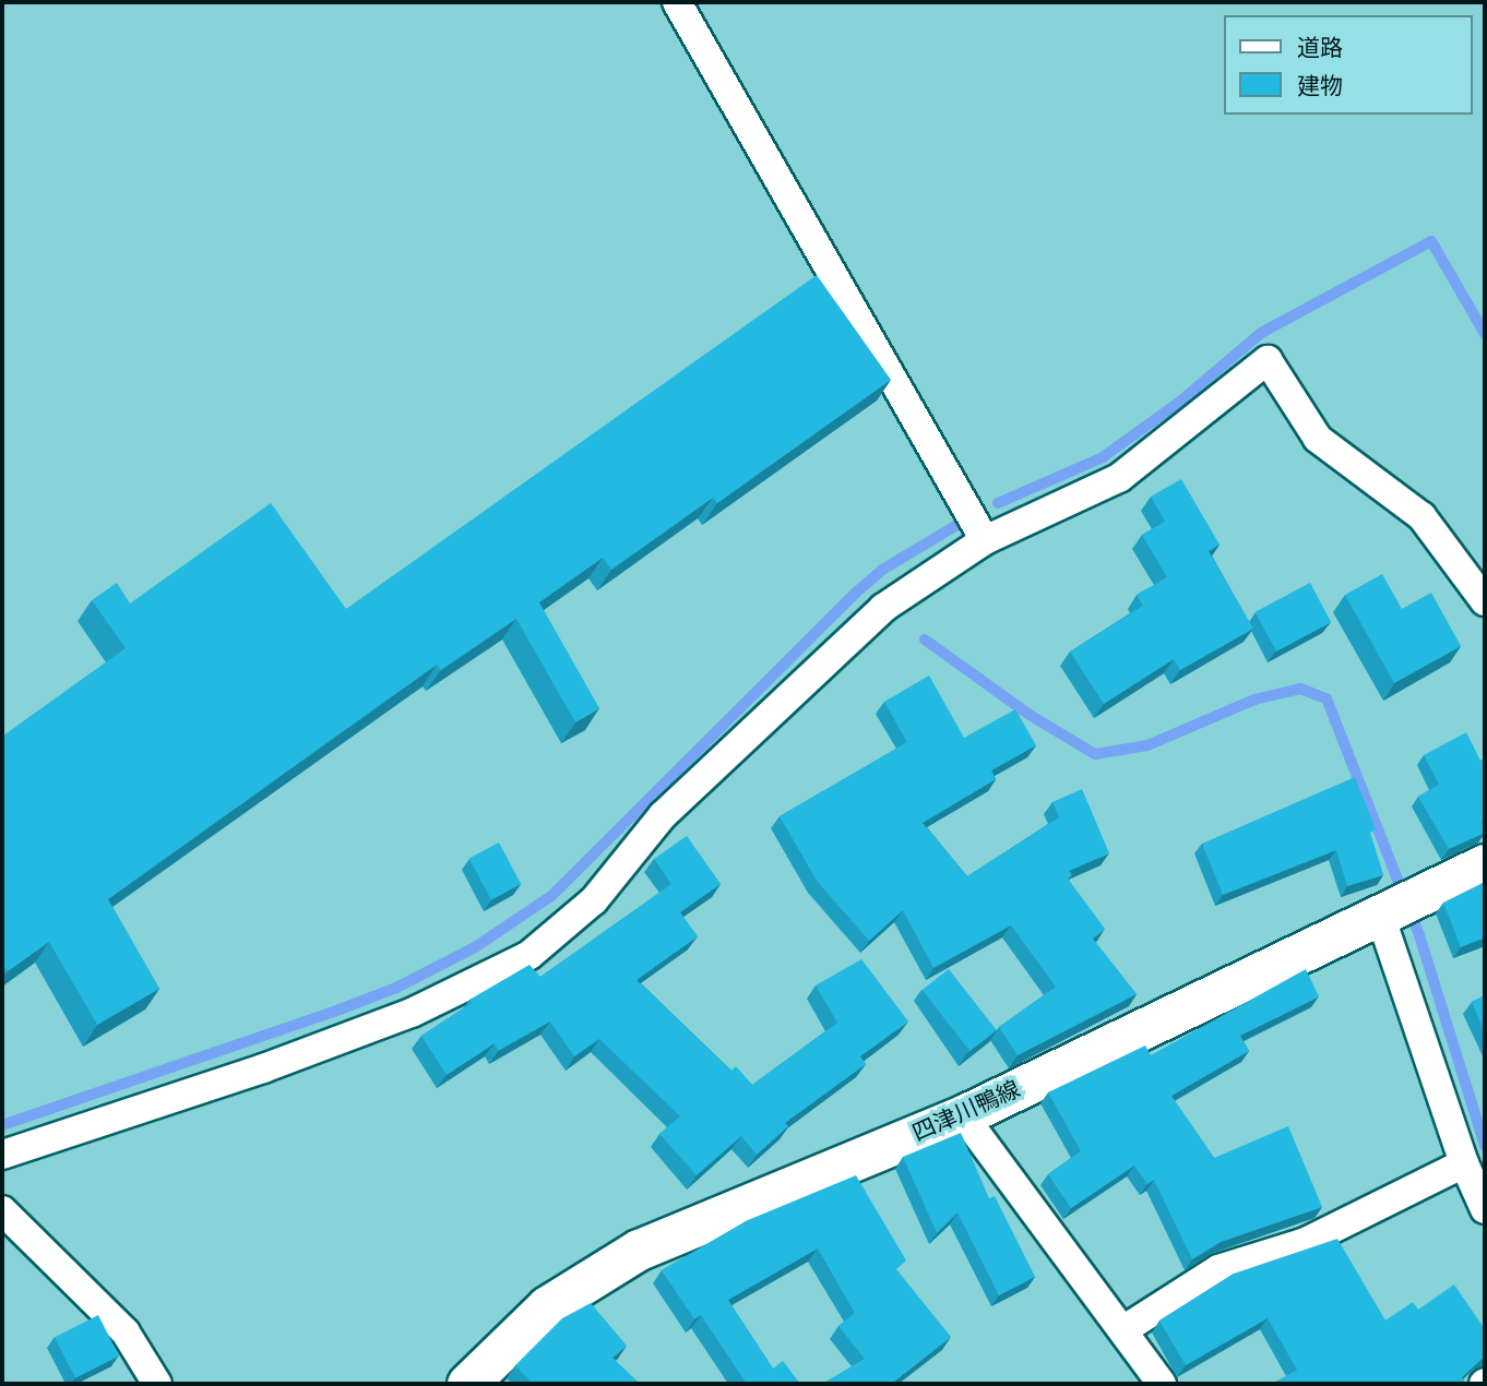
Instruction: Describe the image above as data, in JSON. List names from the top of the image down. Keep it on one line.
{"streets":{"main road":["四津川鴨線"]},"legend":["道路","建物"]}
